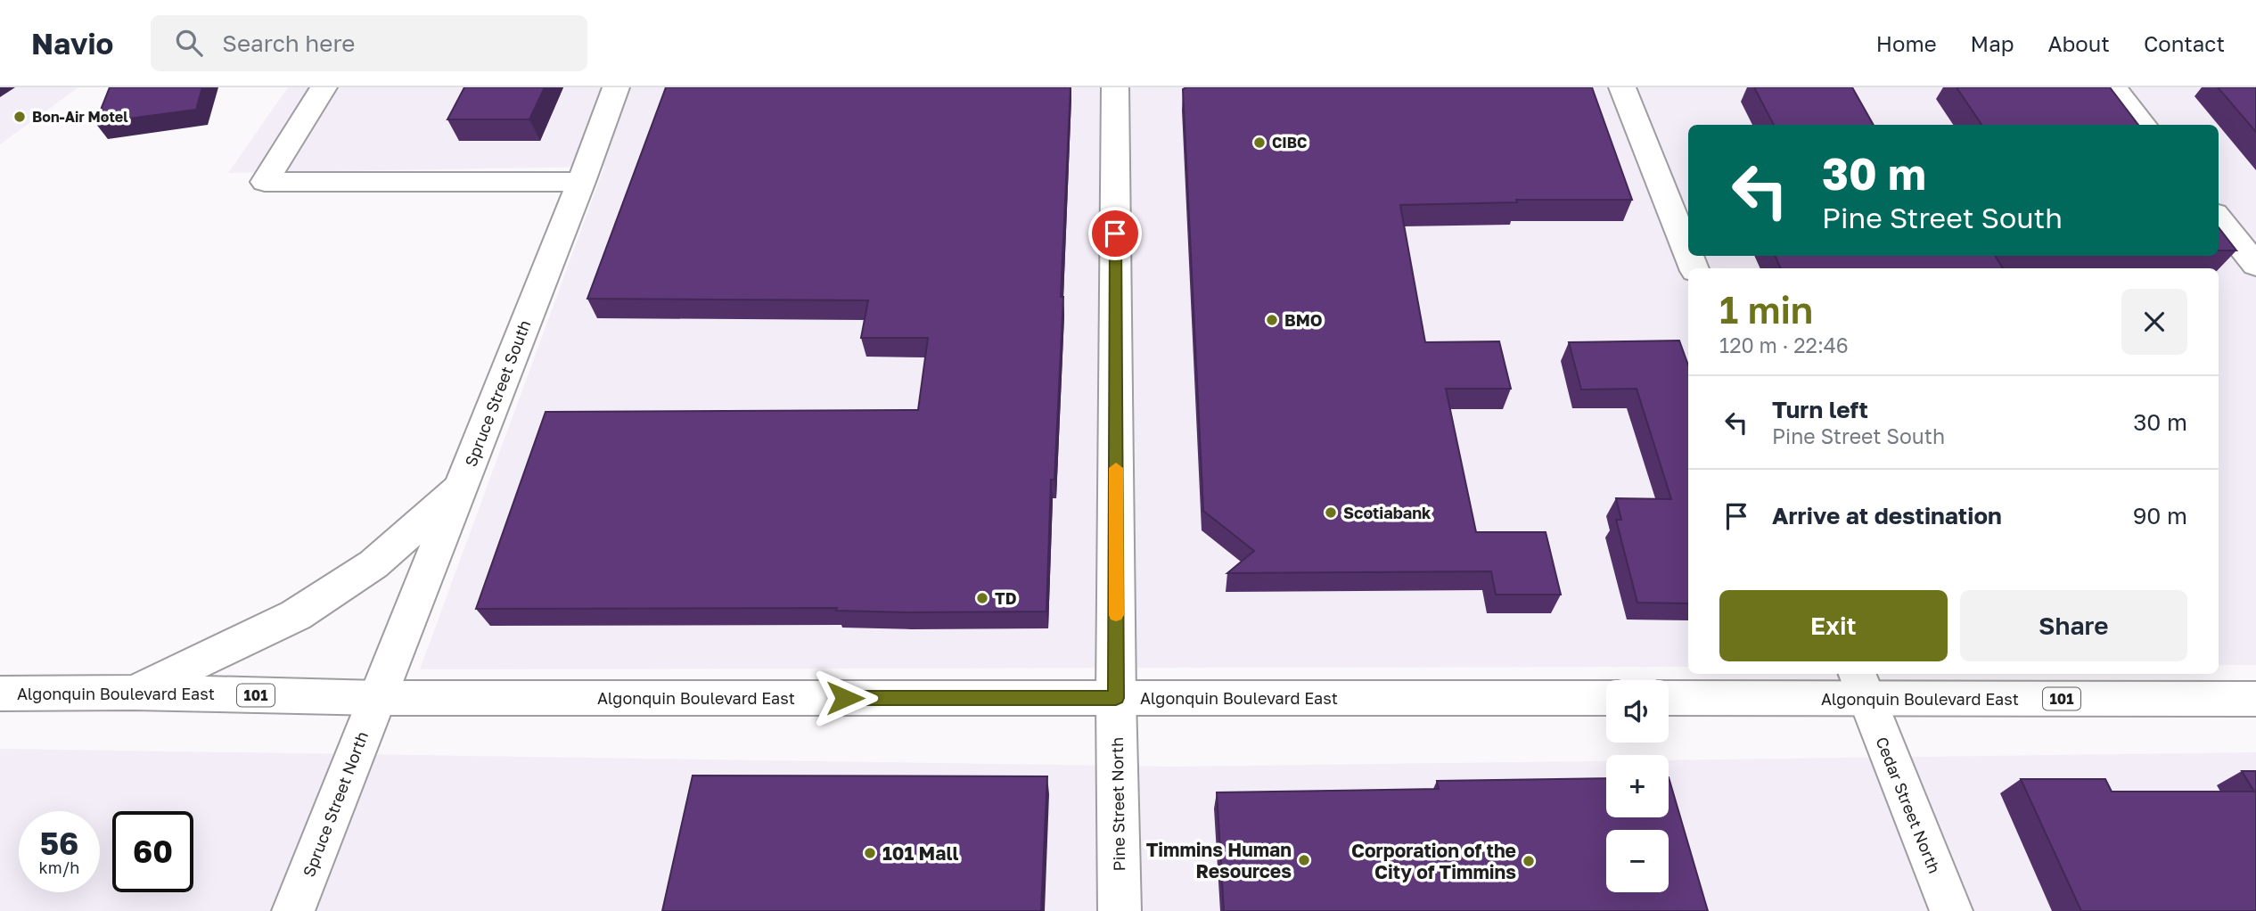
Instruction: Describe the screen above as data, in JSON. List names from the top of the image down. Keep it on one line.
{"streets":{"street":["Spruce Street South","Algonquin Boulevard East","101","Spruce Street North","Pine Street North","Cedar Street North"]},"crossings":[["Spruce Street South","Algonquin Boulevard East"],["Spruce Street South","Spruce Street North"],["Algonquin Boulevard East","Spruce Street North"],["Algonquin Boulevard East","Pine Street North"],["Algonquin Boulevard East","Cedar Street North"]],"places":["Bon-Air Motel","CIBC","BMO","Scotiabank","TD","101 Mall","Timmins Human Resources","Corporation of the City of Timmins"],"page":{"header":"Navio","search":"Search here","nav":["Home","Map","About","Contact"],"turn":["30 m","Pine Street South"],"heading":["1 min","120 m · 22:46"],"list":[{"name":"Turn left","note":"Pine Street South","value":"30 m"},{"name":"Arrive at destination","value":"90 m"}],"buttons":["Exit","Share"],"map_buttons":["+","−"],"speed":"56 km/h","limit":"60"}}
